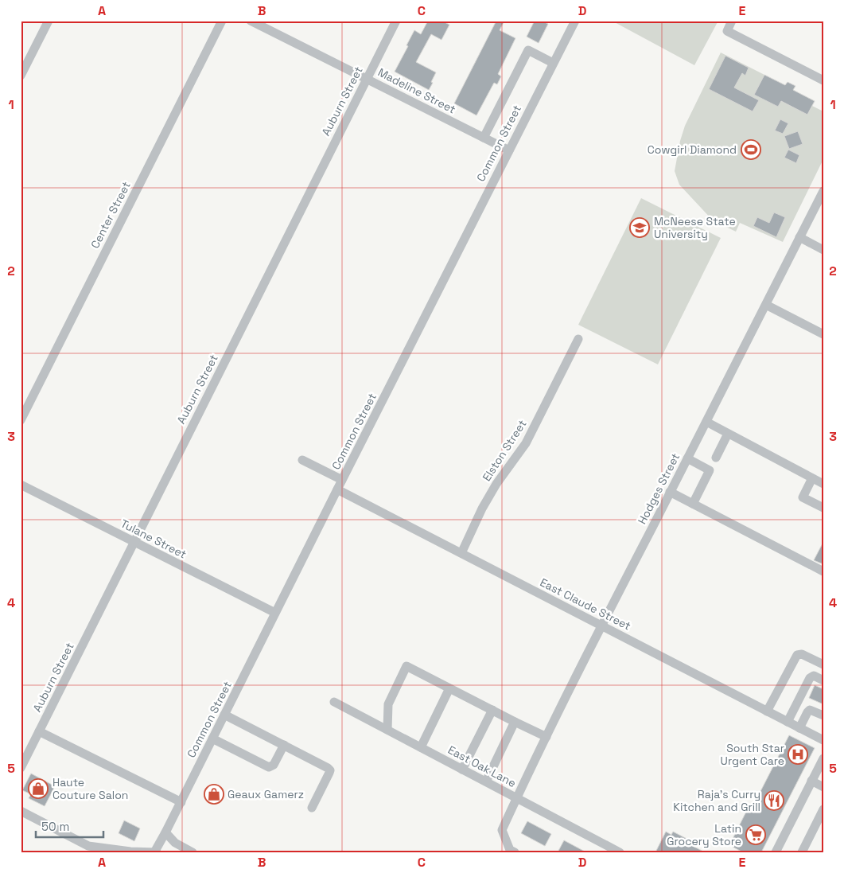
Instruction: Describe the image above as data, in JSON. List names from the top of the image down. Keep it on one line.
{"streets":{"street":["Madeline Street","Auburn Street","Common Street","Center Street","Elston Street","Hodges Street","Tulane Street","East Claude Street","East Oak Lane"]},"crossings":[["Madeline Street","Auburn Street"],["Madeline Street","Common Street"],["Auburn Street","Tulane Street"],["Common Street","Tulane Street"],["Common Street","East Claude Street"],["Elston Street","East Claude Street"],["Hodges Street","East Claude Street"],["Hodges Street","East Oak Lane"]],"places":{"sports":["Cowgirl Diamond"],"school or university":["McNeese State University"],"hospital":["South Star Urgent Care"],"shop":["Haute Couture Salon","Geaux Gamerz"],"restaurant":["Raja's Curry Kitchen and Grill"],"supermarket":["Latin Grocery Store"]},"scale_bar":"50 m","grid":{"columns":["A","B","C","D","E"],"rows":["1","2","3","4","5"]}}
